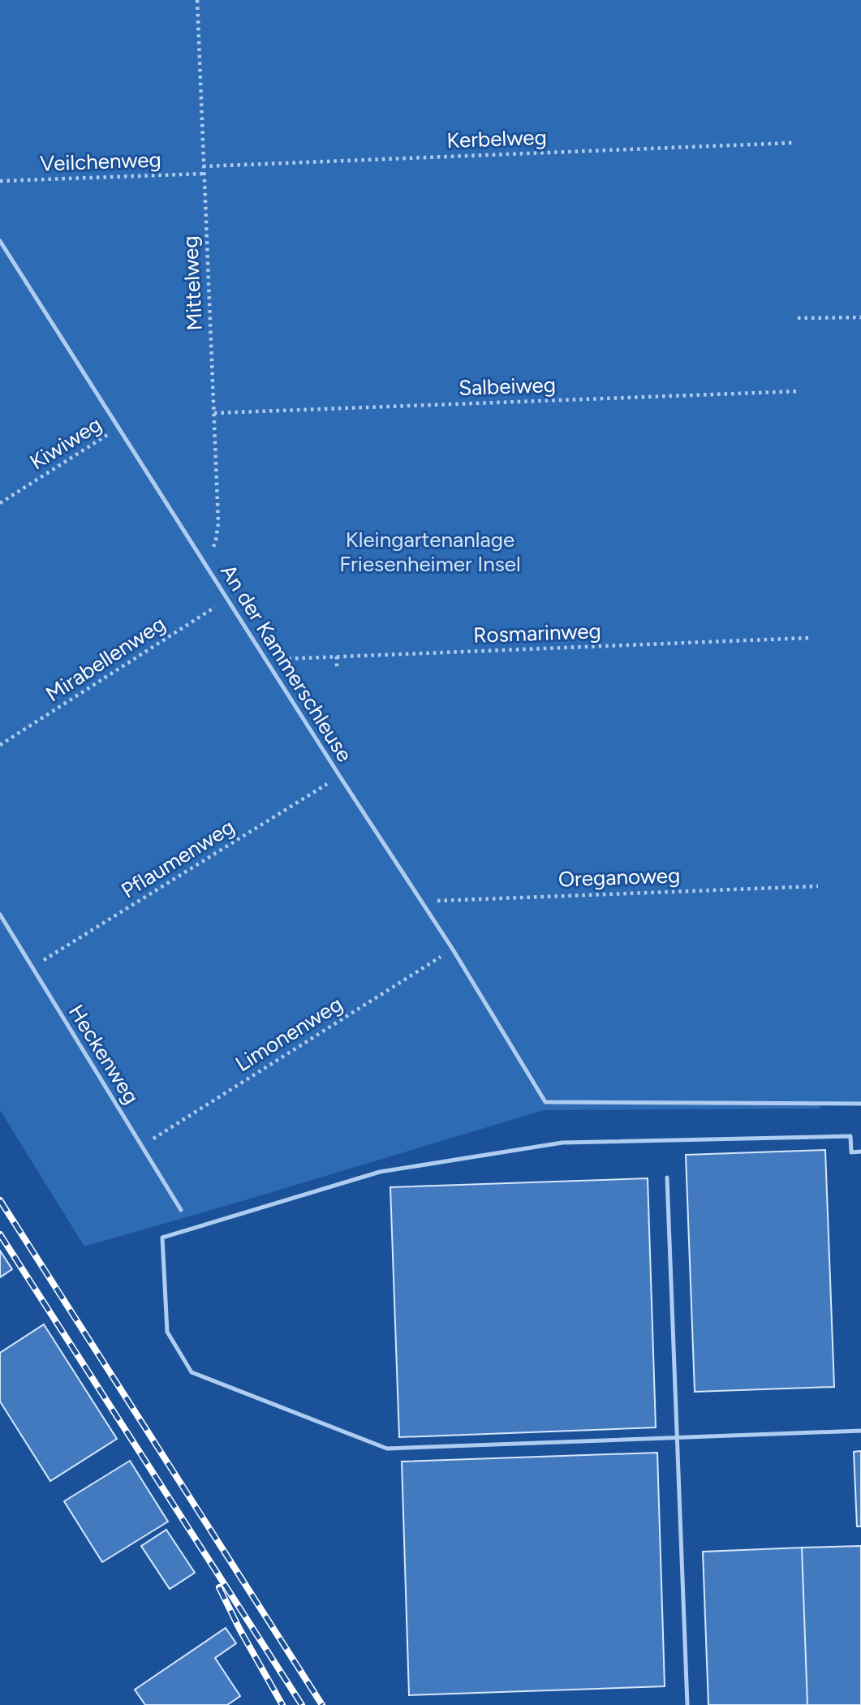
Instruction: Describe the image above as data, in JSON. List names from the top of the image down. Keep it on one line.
{"streets":{"lane":["An der Kammerschleuse","Heckenweg"],"path":["Kerbelweg","Veilchenweg","Mittelweg","Salbeiweg","Kiwiweg","Rosmarinweg","Mirabellenweg","Pflaumenweg","Oreganoweg","Limonenweg"]},"crossings":[["Kerbelweg","Mittelweg"],["Veilchenweg","Mittelweg"],["Mittelweg","Salbeiweg"],["Mittelweg","An der Kammerschleuse"],["Kiwiweg","An der Kammerschleuse"],["Rosmarinweg","An der Kammerschleuse"],["Mirabellenweg","An der Kammerschleuse"],["An der Kammerschleuse","Pflaumenweg"],["An der Kammerschleuse","Oreganoweg"],["An der Kammerschleuse","Limonenweg"],["Pflaumenweg","Heckenweg"],["Limonenweg","Heckenweg"]],"parks":["Kleingartenanlage Friesenheimer Insel"]}
